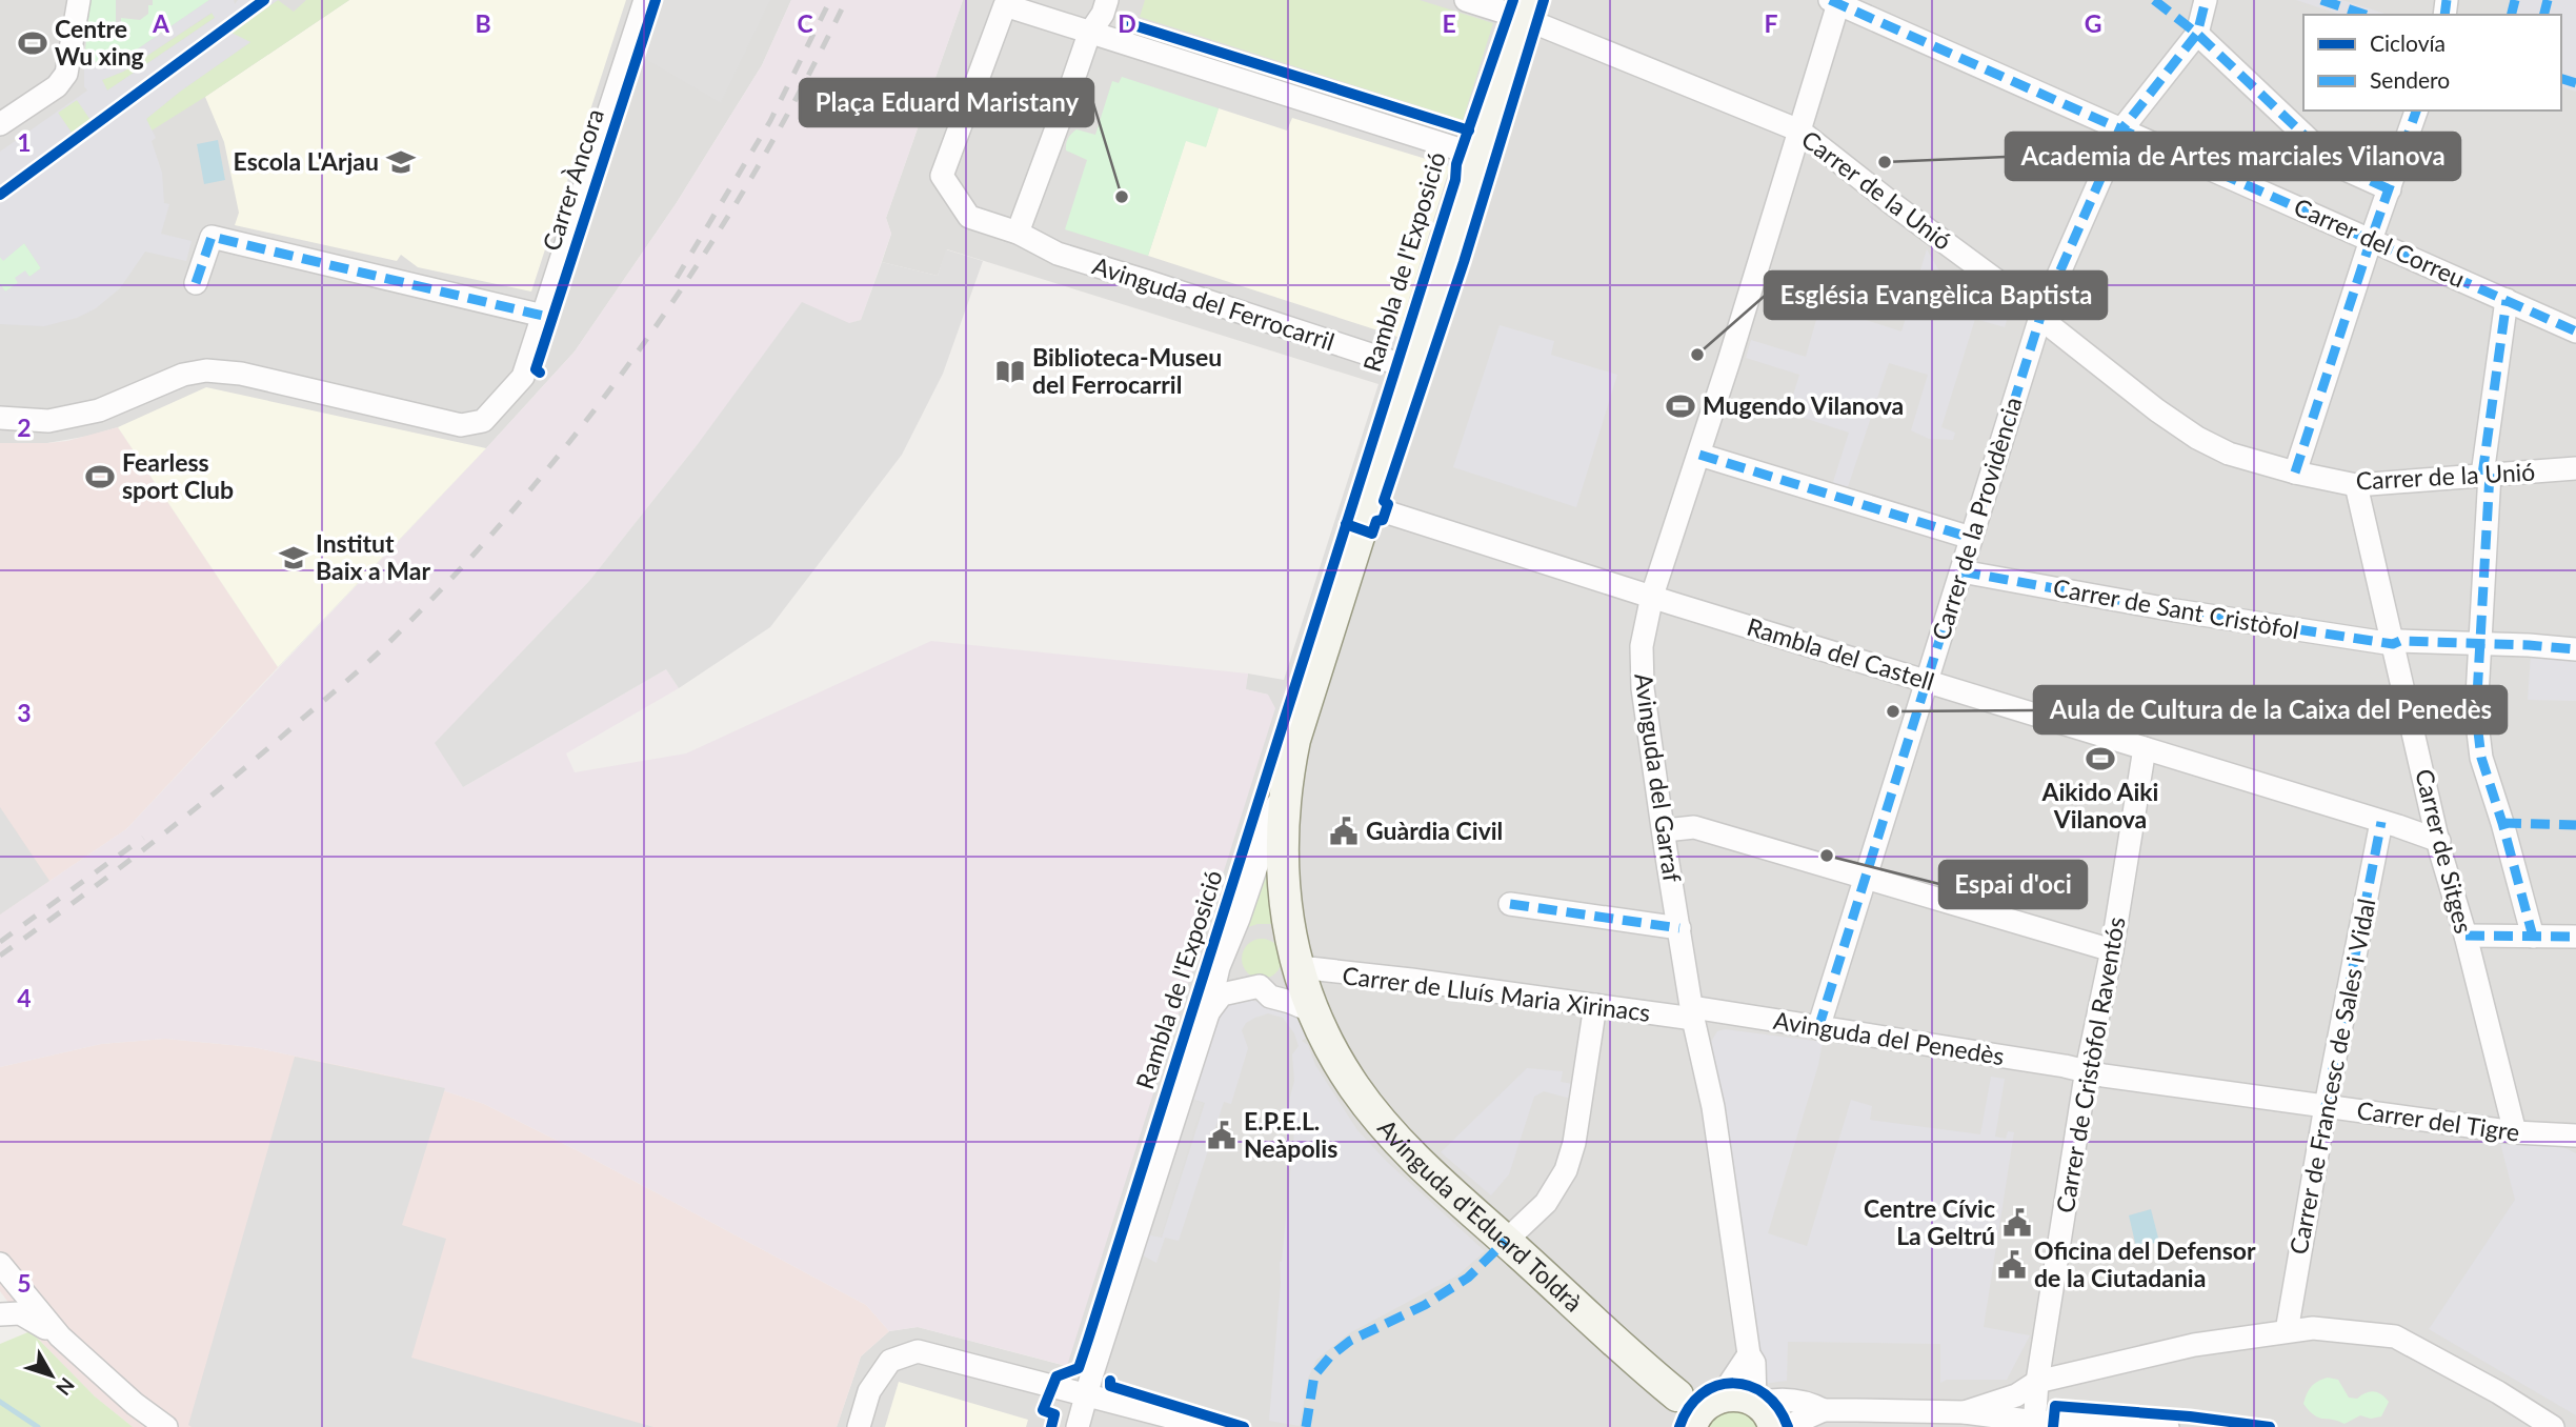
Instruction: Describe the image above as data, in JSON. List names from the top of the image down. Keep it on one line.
{"streets":{"street":["Carrer Àncora","Carrer de la Unió","Carrer del Correu","Rambla de l'Exposició","Avinguda del Ferrocarril","Carrer de la Providència","Carrer de Sant Cristòfol","Rambla del Castell","Avinguda del Garraf","Carrer de Sitges","Carrer de Lluís Maria Xirinacs","Avinguda del Penedès","Carrer de Cristòfol Raventós","Carrer de Francesc de Sales i Vidal","Carrer del Tigre","Avinguda d'Eduard Toldrà"]},"crossings":[["Carrer de la Unió","Rambla de l'Exposició"],["Carrer de la Unió","Carrer de la Providència"],["Carrer de la Unió","Avinguda del Garraf"],["Carrer de la Unió","Carrer de Sitges"],["Carrer del Correu","Carrer de la Providència"],["Carrer del Correu","Avinguda del Garraf"],["Rambla de l'Exposició","Avinguda del Ferrocarril"],["Rambla de l'Exposició","Rambla del Castell"],["Rambla de l'Exposició","Carrer de Lluís Maria Xirinacs"],["Rambla de l'Exposició","Avinguda d'Eduard Toldrà"],["Carrer de la Providència","Carrer de Sant Cristòfol"],["Carrer de la Providència","Rambla del Castell"],["Carrer de la Providència","Avinguda del Penedès"],["Carrer de Sant Cristòfol","Carrer de Sitges"],["Rambla del Castell","Avinguda del Garraf"],["Rambla del Castell","Carrer de Sitges"],["Rambla del Castell","Carrer de Cristòfol Raventós"],["Rambla del Castell","Carrer de Francesc de Sales i Vidal"],["Avinguda del Garraf","Carrer de Lluís Maria Xirinacs"],["Avinguda del Garraf","Avinguda del Penedès"],["Carrer de Sitges","Carrer del Tigre"],["Carrer de Lluís Maria Xirinacs","Avinguda del Penedès"],["Carrer de Lluís Maria Xirinacs","Avinguda d'Eduard Toldrà"],["Avinguda del Penedès","Carrer de Cristòfol Raventós"],["Avinguda del Penedès","Carrer del Tigre"],["Carrer de Cristòfol Raventós","Carrer del Tigre"],["Carrer de Francesc de Sales i Vidal","Carrer del Tigre"]],"places":{"sports":["Centre Wu xing","Mugendo Vilanova","Fearless sport Club","Aikido Aiki Vilanova"],"school or university":["Escola L'Arjau","Institut Baix a Mar"],"other":["Academia de Artes marciales Vilanova","Plaça Eduard Maristany","Església Evangèlica Baptista","Aula de Cultura de la Caixa del Penedès","Espai d'oci"],"library":["Biblioteca-Museu del Ferrocarril"],"public building":["Guàrdia Civil","E.P.E.L. Neàpolis","Centre Cívic La Geltrú","Oficina del Defensor de la Ciutadania"]},"legend":["Ciclovía","Sendero"],"north":"bottom right","grid":{"columns":["A","B","C","D","E","F","G"],"rows":["1","2","3","4","5"]}}
